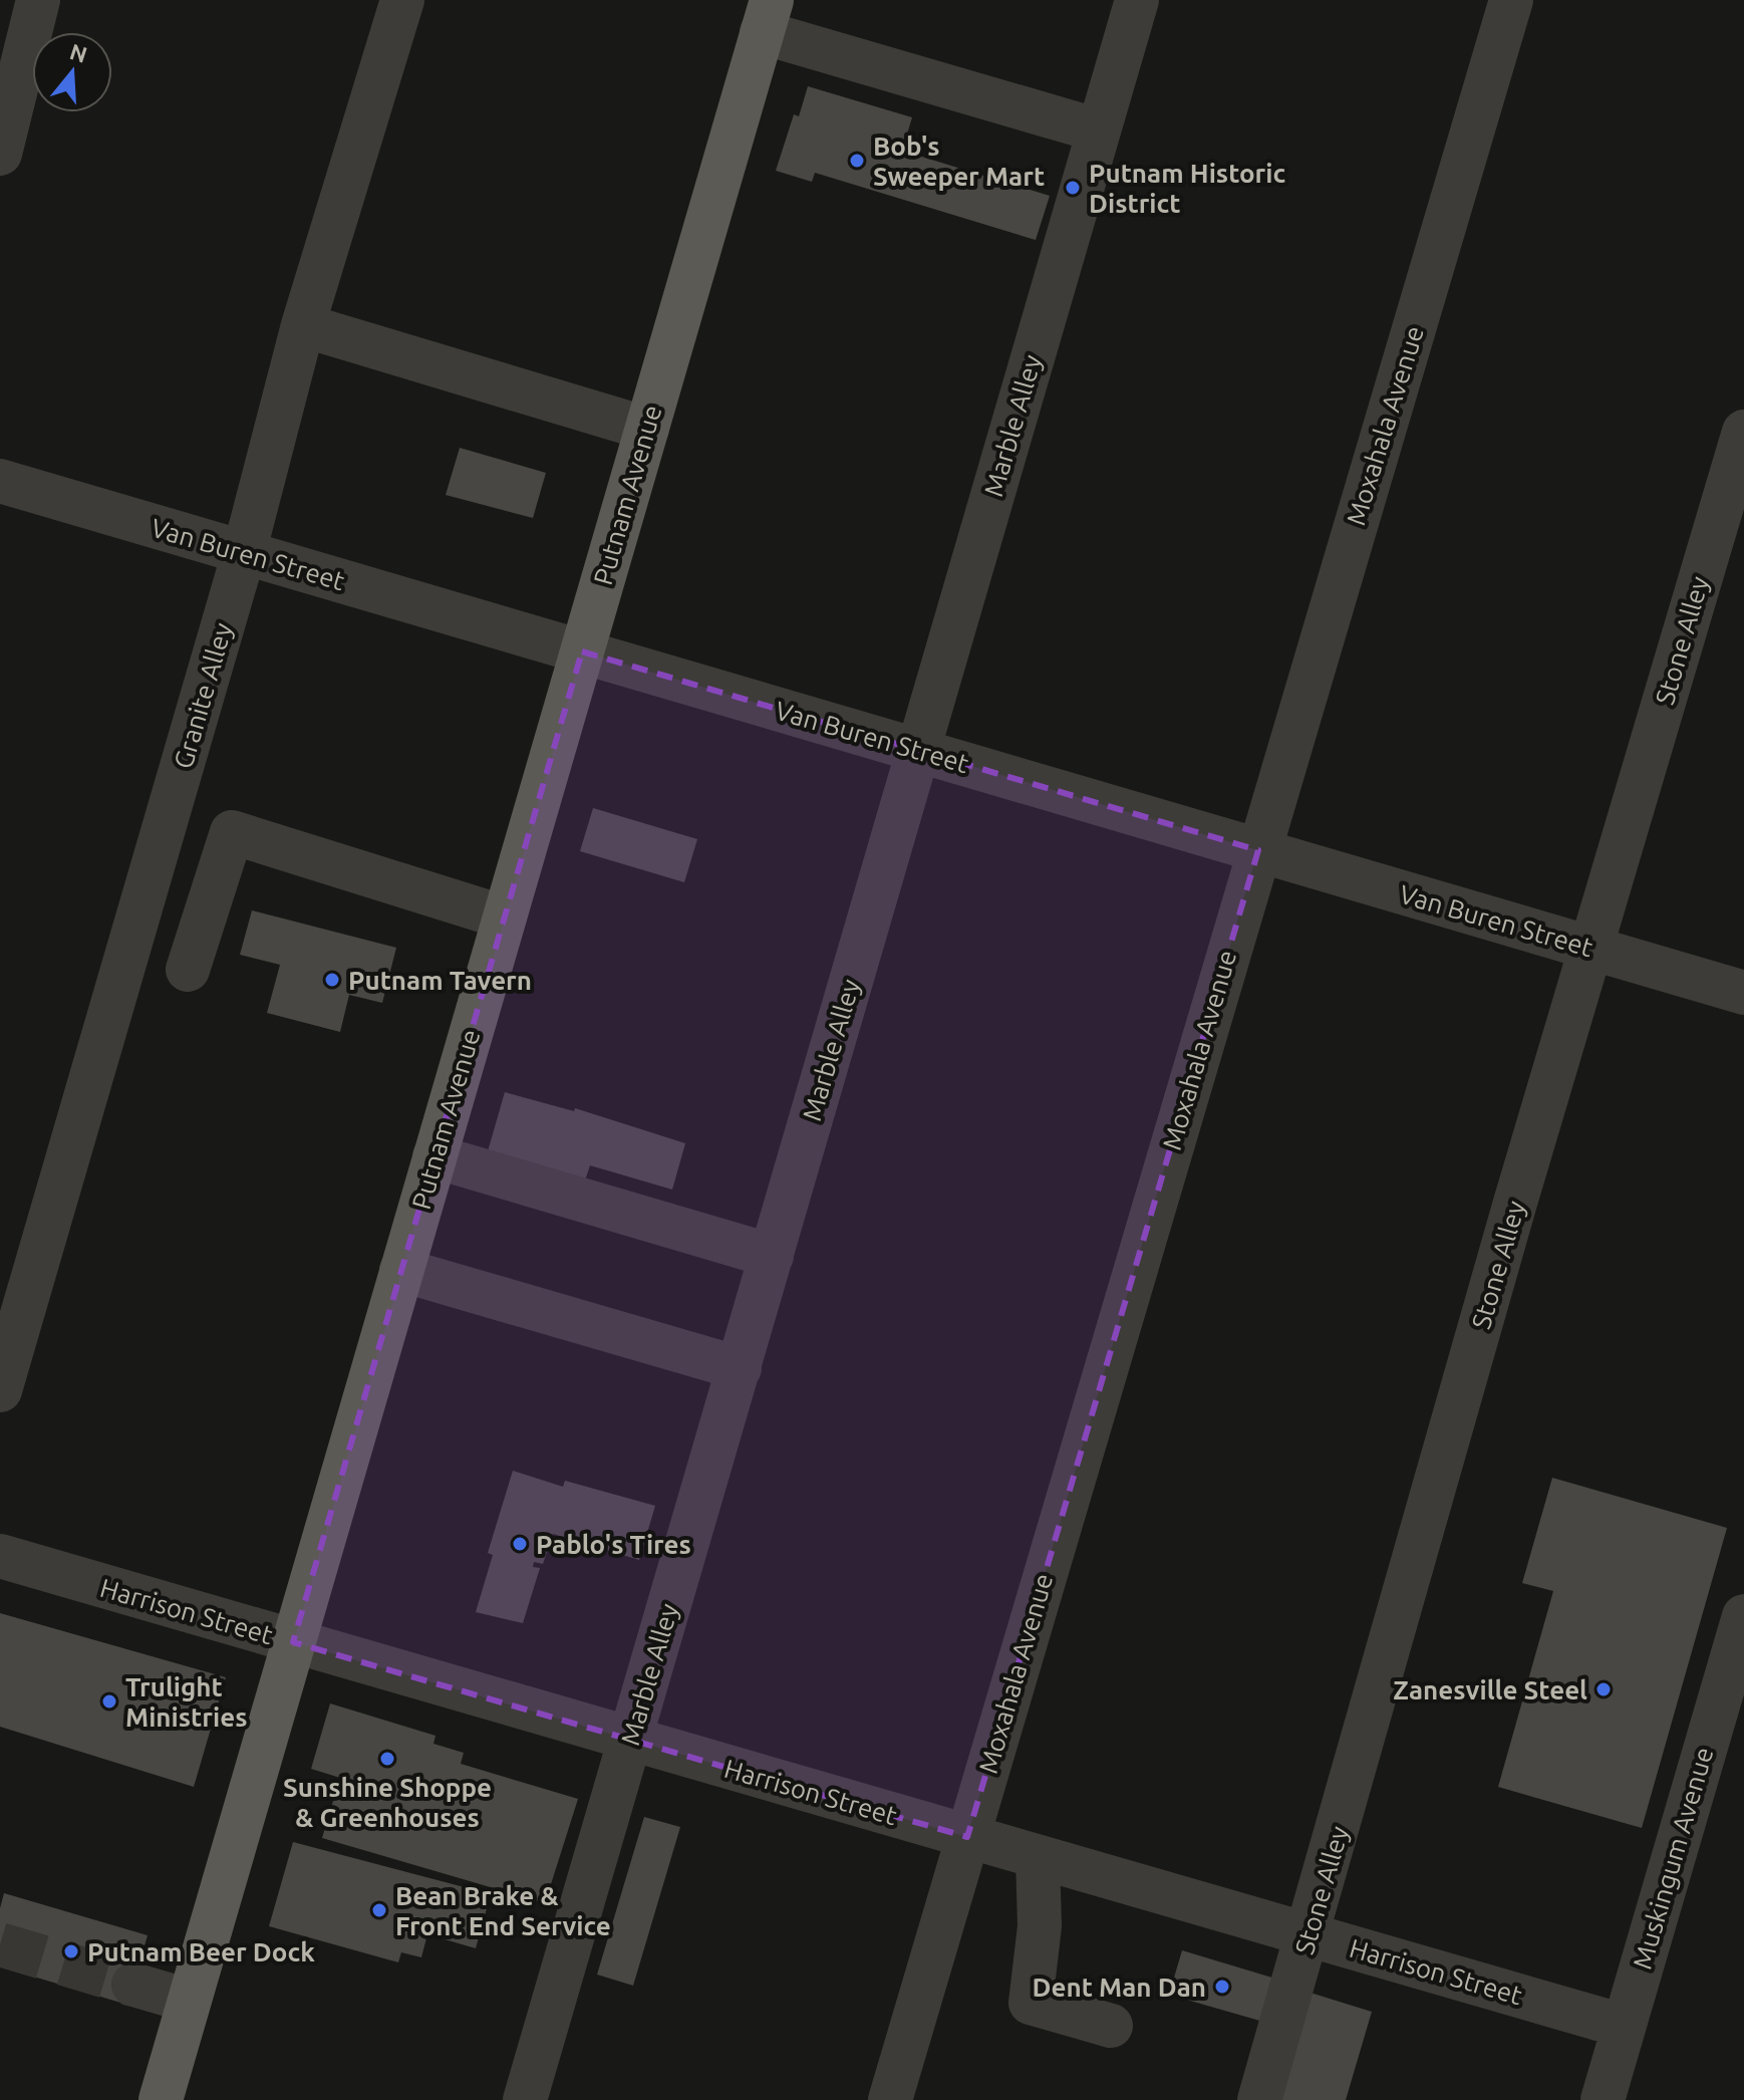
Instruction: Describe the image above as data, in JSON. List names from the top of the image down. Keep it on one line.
{"streets":{"main road":["Putnam Avenue"],"street":["Marble Alley","Moxahala Avenue","Van Buren Street","Stone Alley","Granite Alley","Harrison Street","Muskingum Avenue"]},"crossings":[["Marble Alley","Van Buren Street"],["Marble Alley","Harrison Street"],["Moxahala Avenue","Van Buren Street"],["Moxahala Avenue","Harrison Street"],["Putnam Avenue","Van Buren Street"],["Putnam Avenue","Harrison Street"],["Van Buren Street","Stone Alley"],["Van Buren Street","Granite Alley"],["Stone Alley","Harrison Street"],["Harrison Street","Muskingum Avenue"]],"places":["Bob's Sweeper Mart","Putnam Historic District","Putnam Tavern","Pablo's Tires","Zanesville Steel","Trulight Ministries","Sunshine Shoppe & Greenhouses","Bean Brake & Front End Service","Putnam Beer Dock","Dent Man Dan"],"north":"top"}
